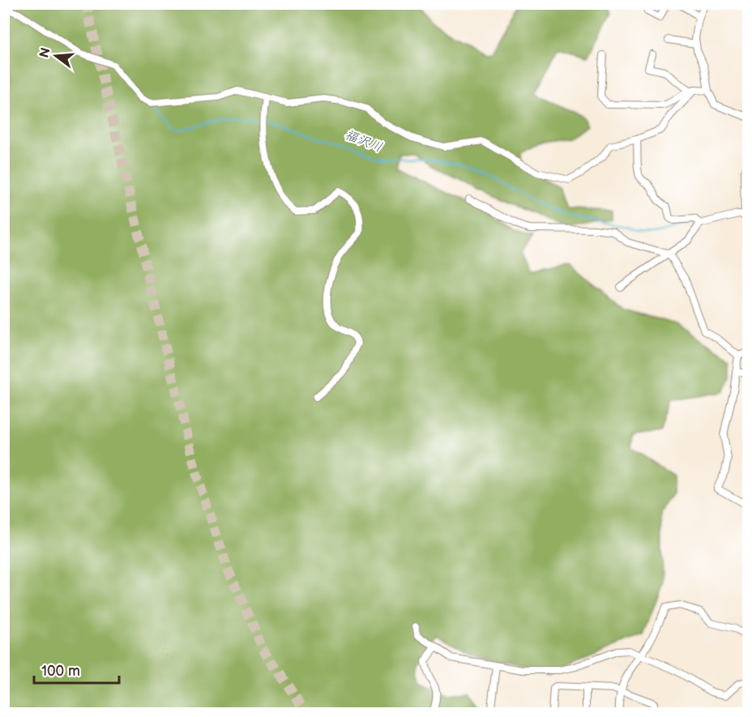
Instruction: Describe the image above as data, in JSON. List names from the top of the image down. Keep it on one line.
{"water":["福沢川"],"scale_bar":"100 m","north":"left"}
